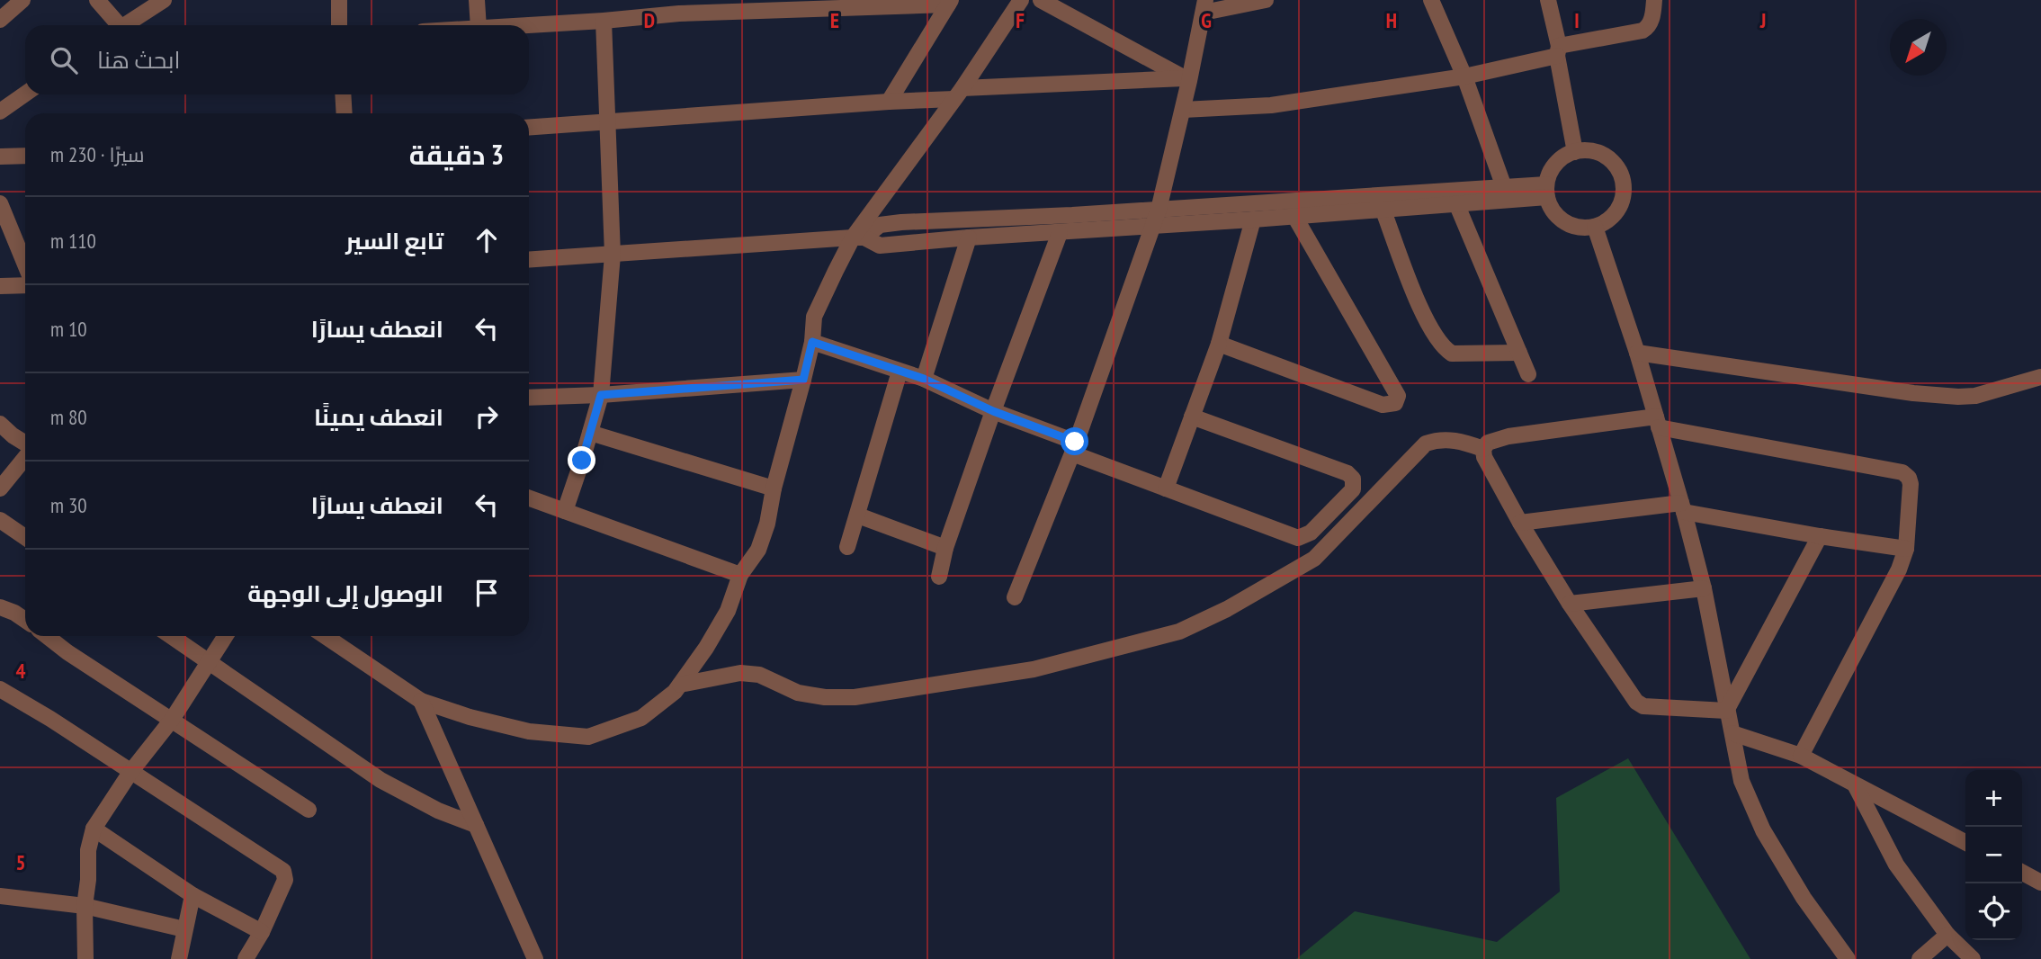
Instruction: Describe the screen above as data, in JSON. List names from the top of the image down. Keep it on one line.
{"north":"bottom left","page":{"search":"ابحث هنا","heading":["3 دقيقة","سيرًا · 230 m"],"list":[["تابع السير","110 m"],["انعطف يسارًا","10 m"],["انعطف يمينًا","80 m"],["انعطف يسارًا","30 m"],"الوصول إلى الوجهة"],"map_buttons":["+","−"]},"grid":{"columns":["D","E","F","G","H","I","J"],"rows":["4","5"]}}
